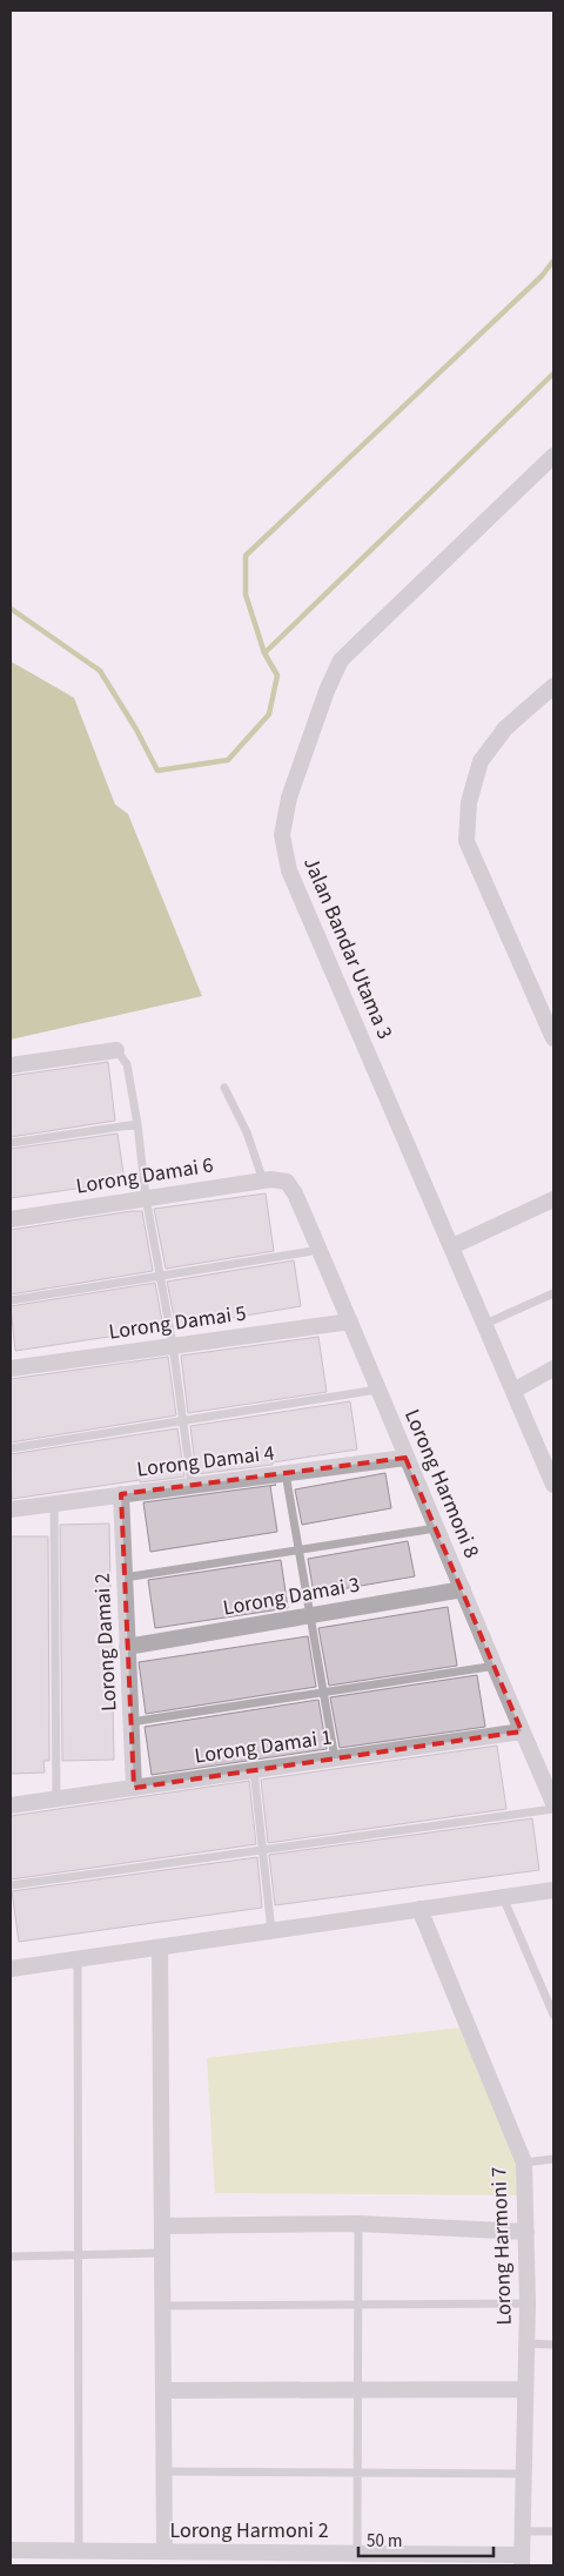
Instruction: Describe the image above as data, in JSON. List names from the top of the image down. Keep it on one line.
{"streets":{"street":["Jalan Bandar Utama 3","Lorong Damai 6","Lorong Damai 5","Lorong Damai 4","Lorong Harmoni 8","Lorong Damai 3","Lorong Damai 2","Lorong Damai 1","Lorong Harmoni 7","Lorong Harmoni 2"]},"crossings":[["Lorong Damai 6","Lorong Harmoni 8"],["Lorong Damai 5","Lorong Harmoni 8"],["Lorong Damai 4","Lorong Harmoni 8"],["Lorong Damai 4","Lorong Damai 2"],["Lorong Harmoni 8","Lorong Damai 3"],["Lorong Harmoni 8","Lorong Damai 1"],["Lorong Damai 3","Lorong Damai 2"],["Lorong Damai 2","Lorong Damai 1"],["Lorong Harmoni 7","Lorong Harmoni 2"]],"scale_bar":"50 m"}
